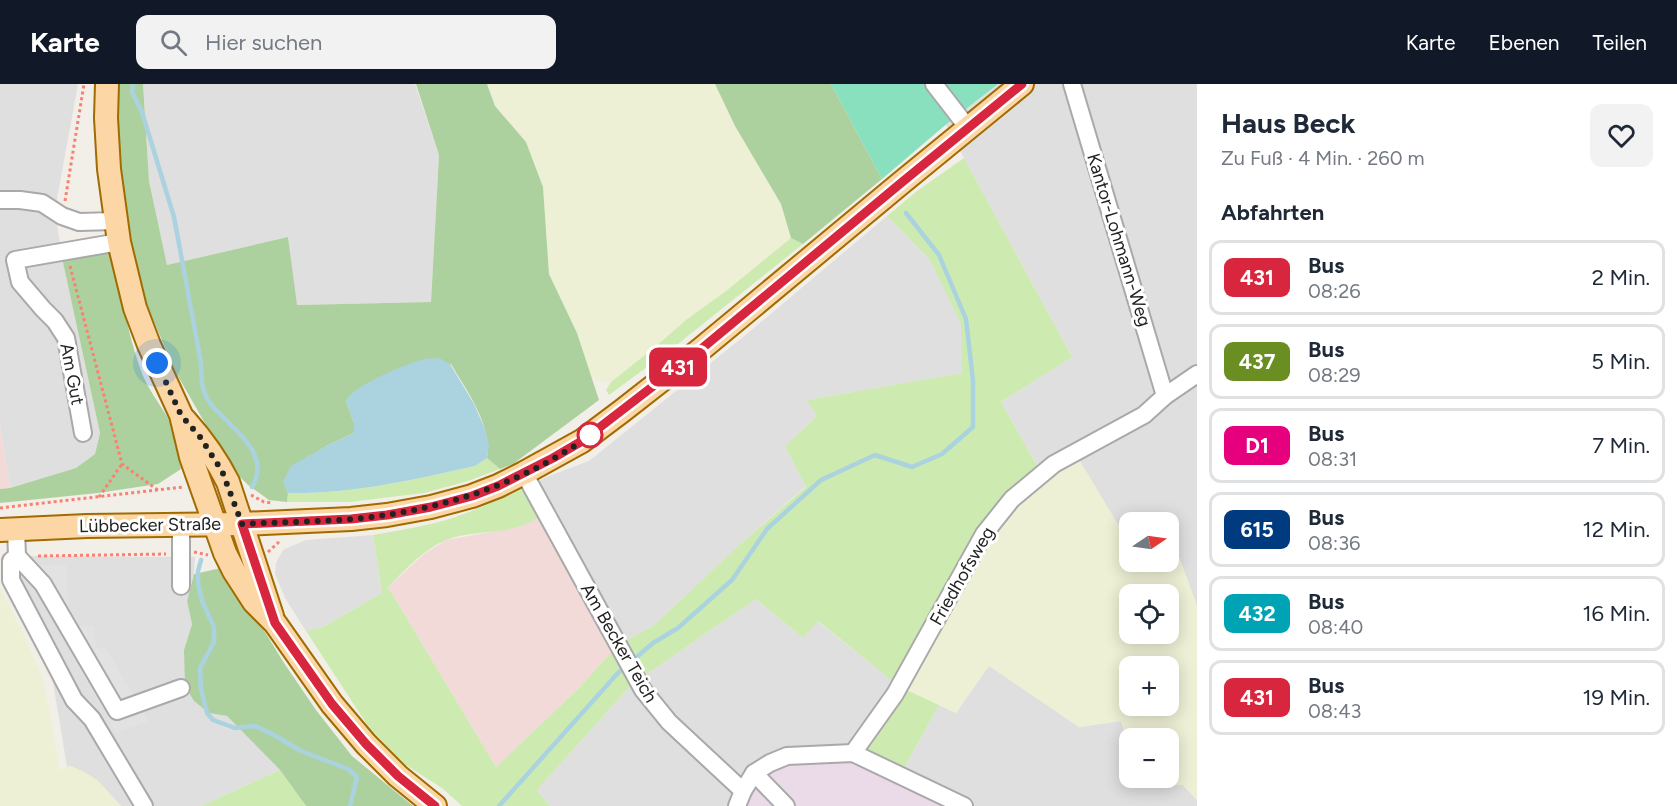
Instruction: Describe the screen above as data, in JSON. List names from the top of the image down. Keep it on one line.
{"streets":{"main road":["Lübbecker Straße"],"street":["Kantor-Lohmann-Weg","Am Gut","Friedhofsweg","Am Becker Teich"]},"crossings":[["Kantor-Lohmann-Weg","Friedhofsweg"],["Lübbecker Straße","Am Becker Teich"]],"lines":["bus line 431"],"north":"right","page":{"header":"Karte","search":"Hier suchen","nav":["Karte","Ebenen","Teilen"],"on_map":"431","heading":[["Haus Beck","Zu Fuß · 4 Min. · 260 m"],"Abfahrten"],"list":[{"mark":"431","name":"Bus","note":"08:26","value":"2 Min."},{"mark":"437","name":"Bus","note":"08:29","value":"5 Min."},{"mark":"D1","name":"Bus","note":"08:31","value":"7 Min."},{"mark":"615","name":"Bus","note":"08:36","value":"12 Min."},{"mark":"432","name":"Bus","note":"08:40","value":"16 Min."},{"mark":"431","name":"Bus","note":"08:43","value":"19 Min."}],"map_buttons":["+","−"]}}
